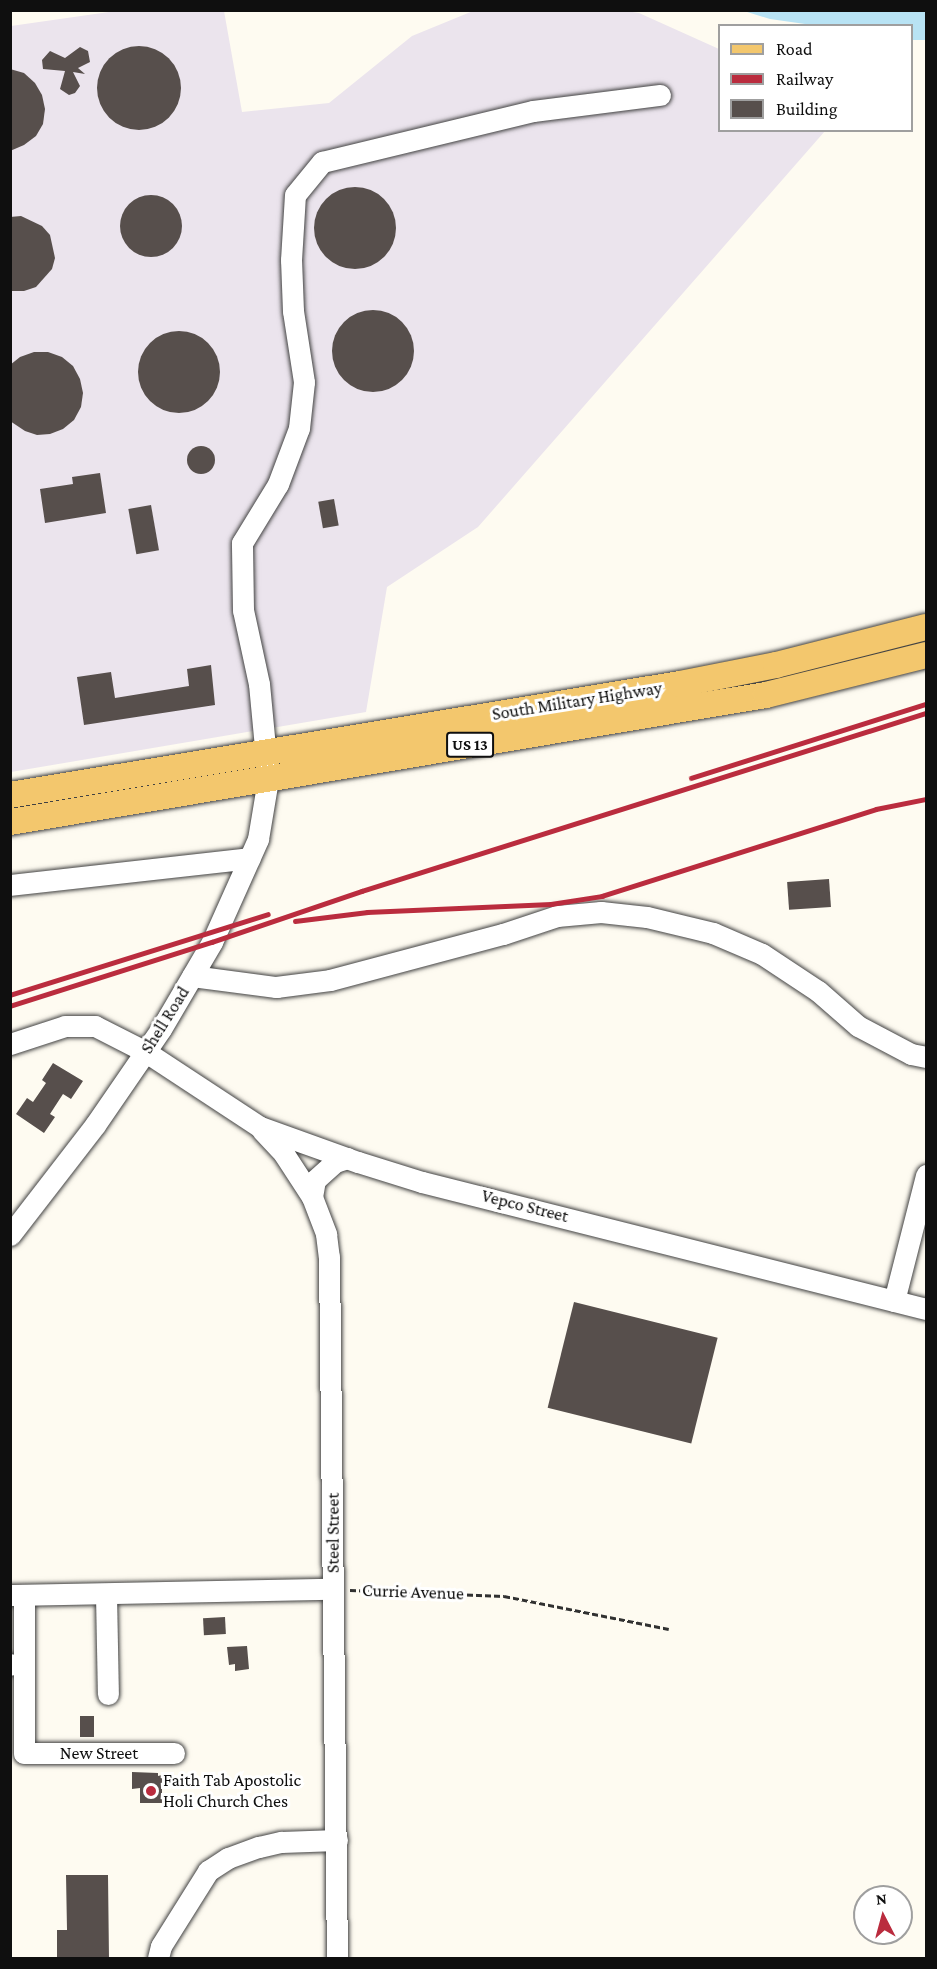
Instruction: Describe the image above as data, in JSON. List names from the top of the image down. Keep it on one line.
{"streets":{"main road":["South Military Highway","US 13"],"street":["Shell Road","Vepco Street","Steel Street","New Street"],"path":["Currie Avenue"]},"crossings":[["South Military Highway","Shell Road"],["Shell Road","Vepco Street"],["Vepco Street","Steel Street"],["Steel Street","Currie Avenue"]],"places":["Faith Tab Apostolic Holi Church Ches"],"legend":["Road","Railway","Building"],"north":"top"}
